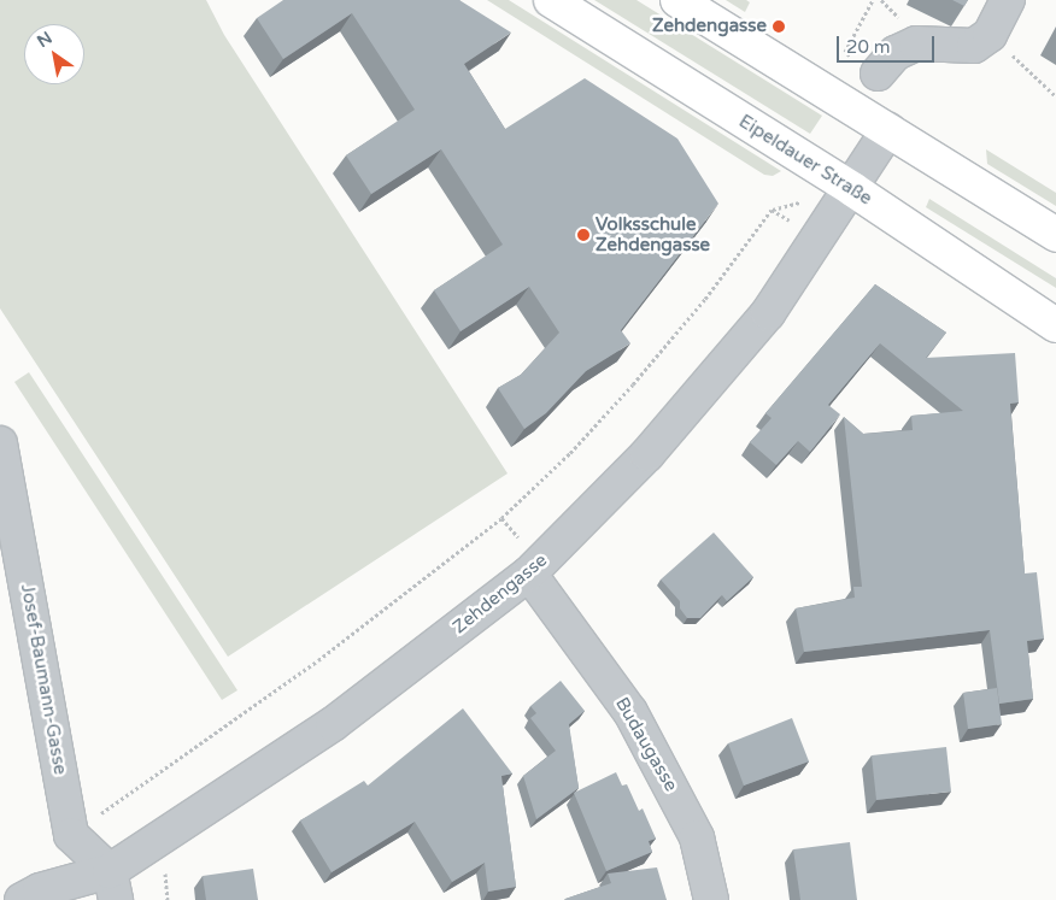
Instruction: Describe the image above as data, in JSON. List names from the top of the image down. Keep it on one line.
{"streets":{"main road":["Eipeldauer Straße"],"street":["Zehdengasse","Josef-Baumann-Gasse","Budaugasse"]},"crossings":[["Eipeldauer Straße","Zehdengasse"],["Zehdengasse","Budaugasse"]],"places":["Zehdengasse","Volksschule Zehdengasse"],"scale_bar":"20 m","north":"top left"}
